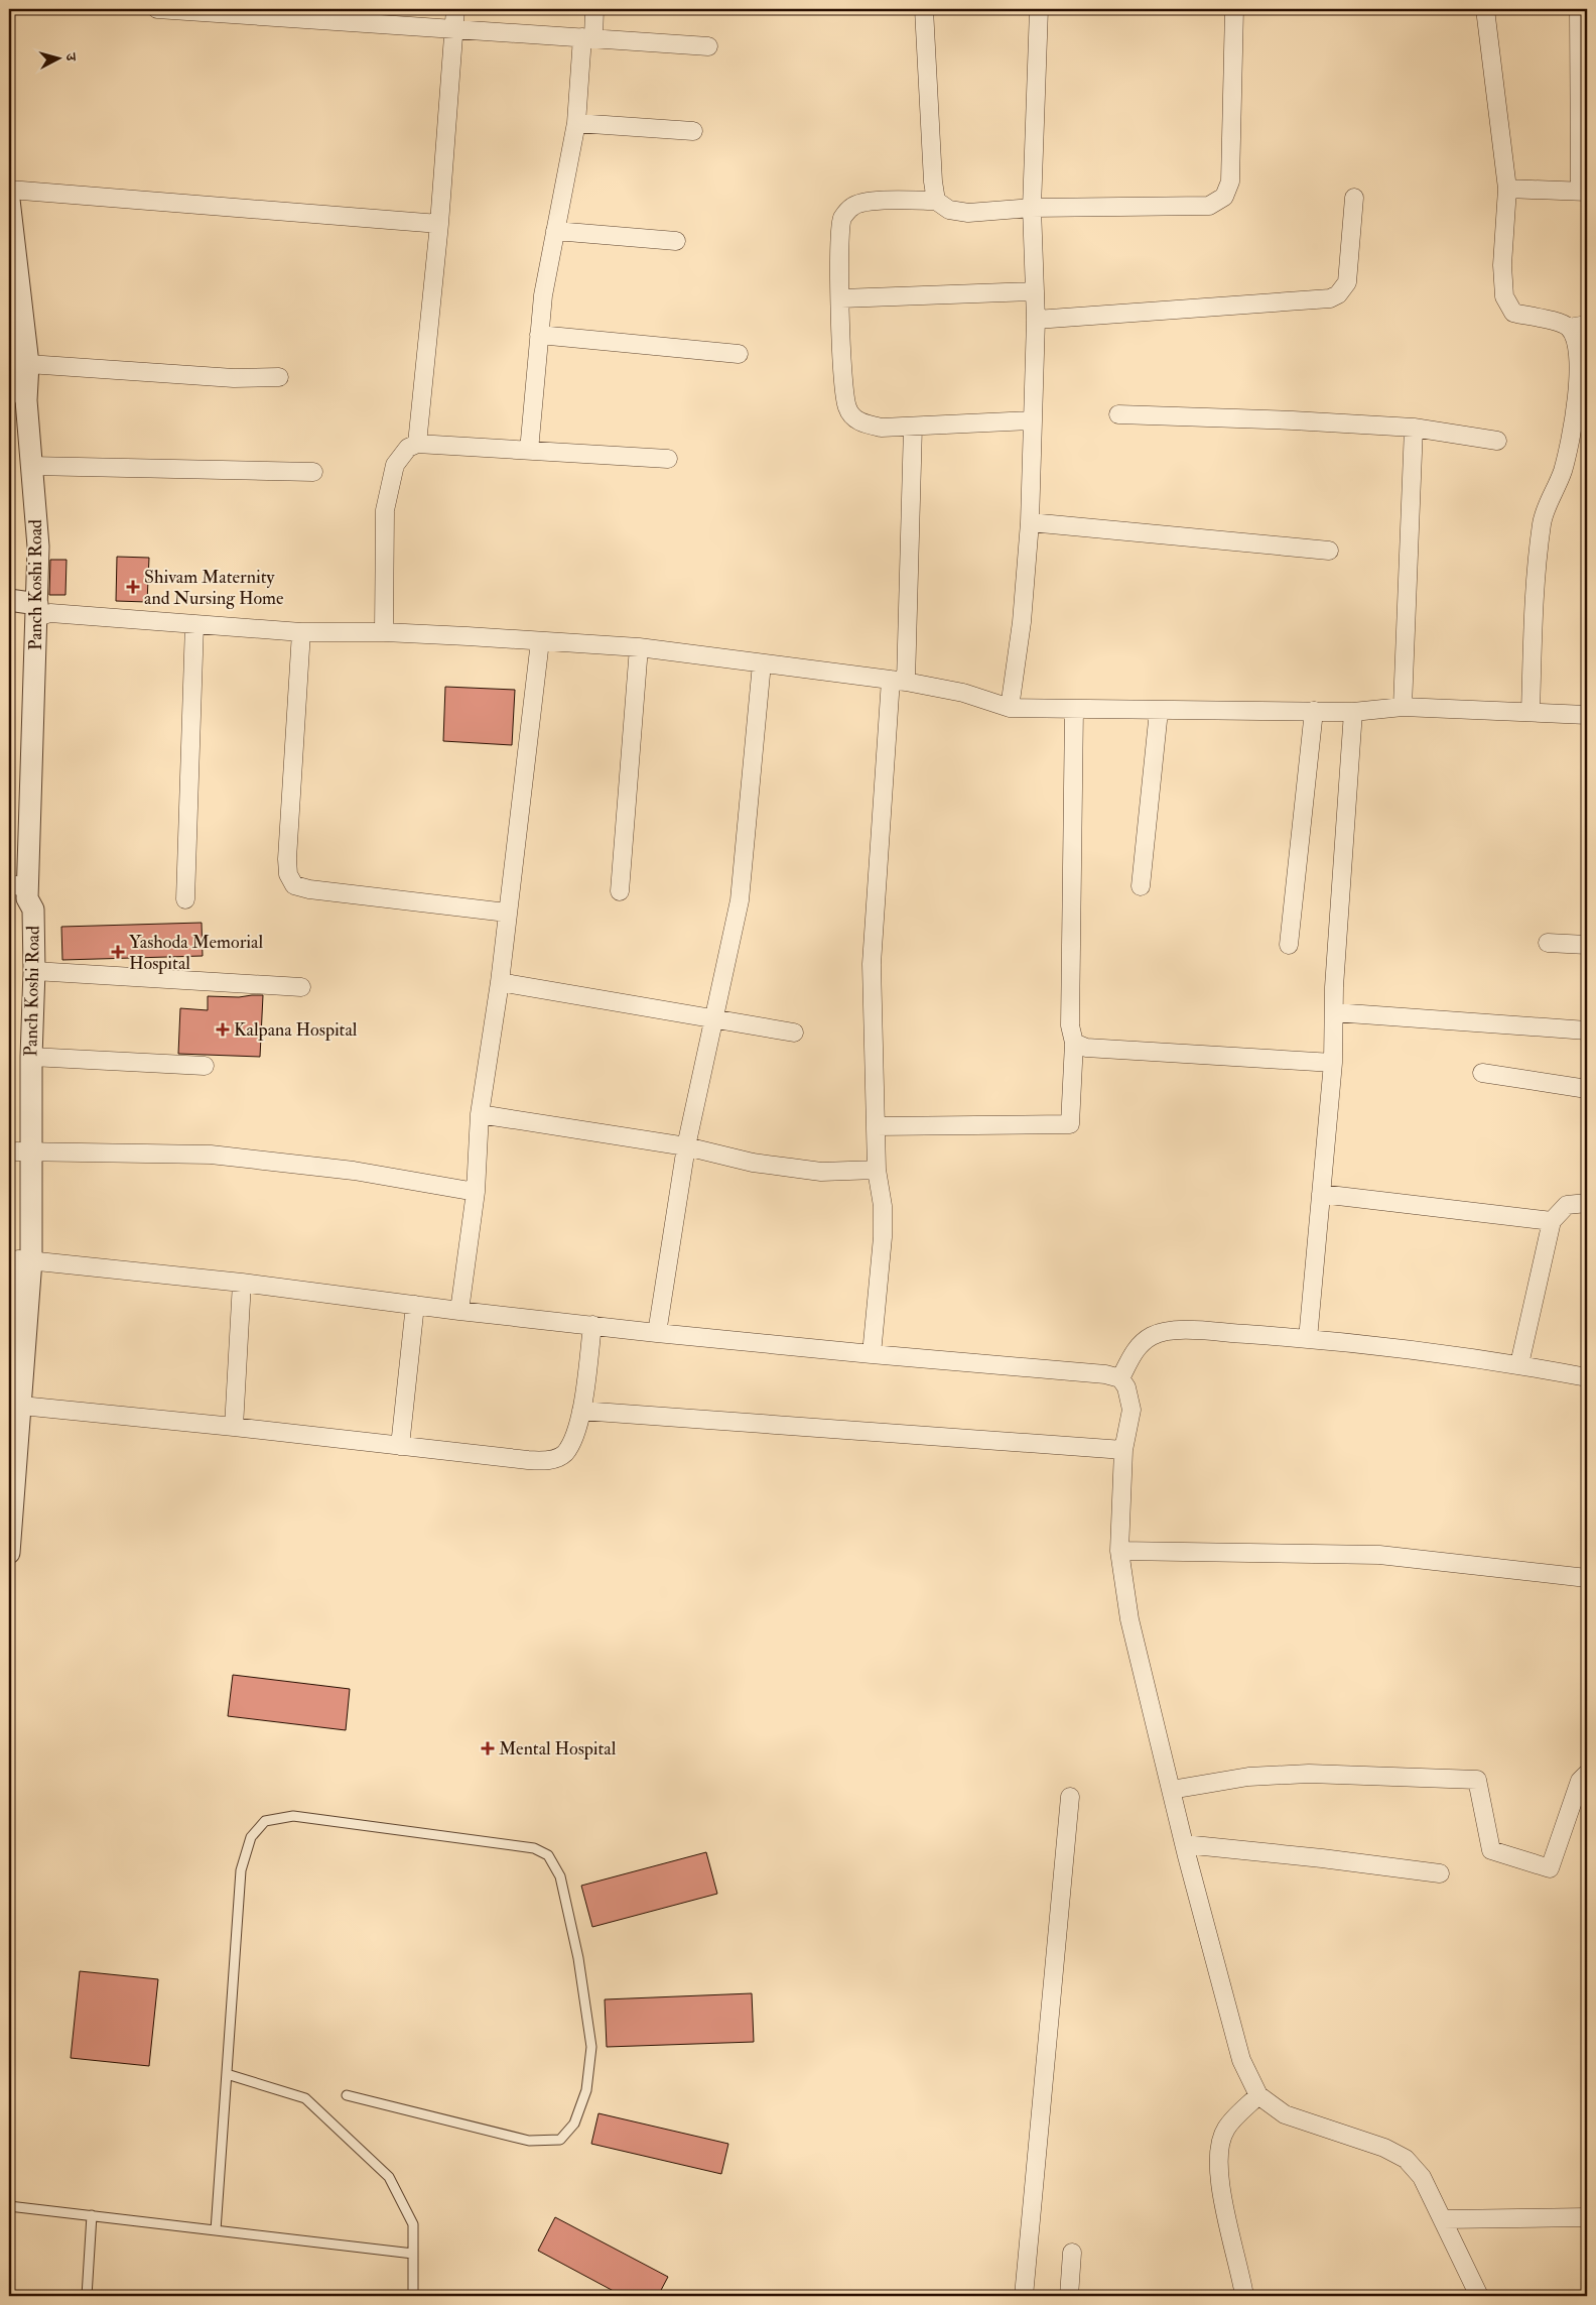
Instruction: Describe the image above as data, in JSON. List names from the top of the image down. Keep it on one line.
{"streets":{"street":["Panch Koshi Road"]},"places":{"health":["Shivam Maternity and Nursing Home","Yashoda Memorial Hospital","Kalpana Hospital","Mental Hospital"]},"north":"right"}
